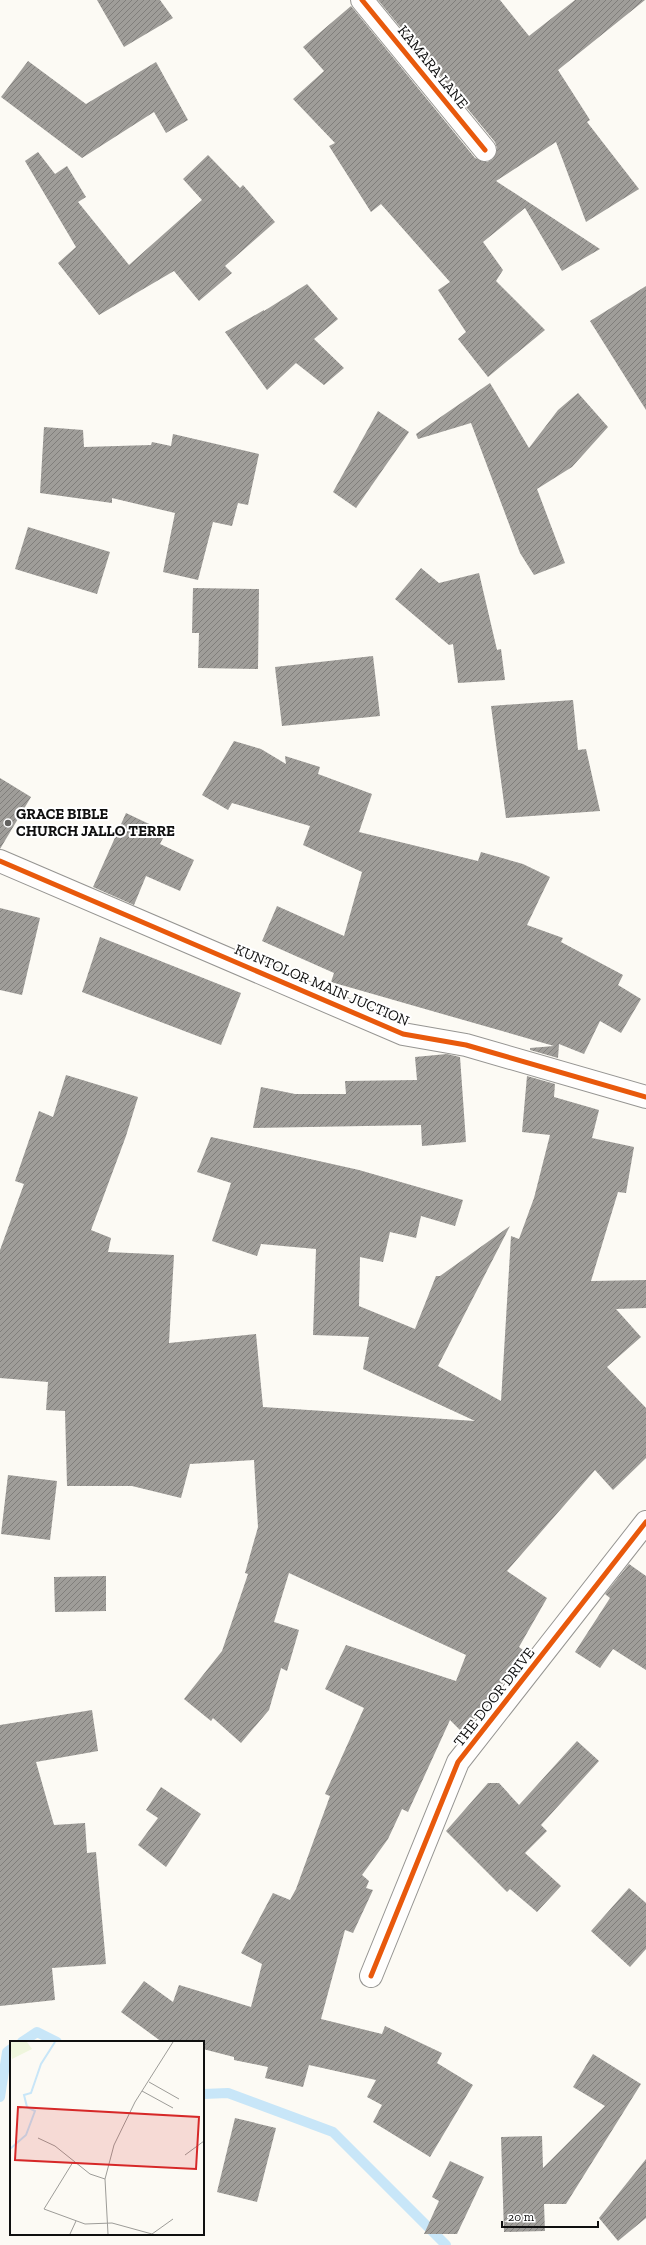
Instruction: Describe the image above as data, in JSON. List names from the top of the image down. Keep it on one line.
{"streets":{"street":["KAMARA LANE","KUNTOLOR MAIN JUCTION","THE DOOR DRIVE"]},"places":["GRACE BIBLE CHURCH JALLO TERRE"],"scale_bar":"20 m"}
